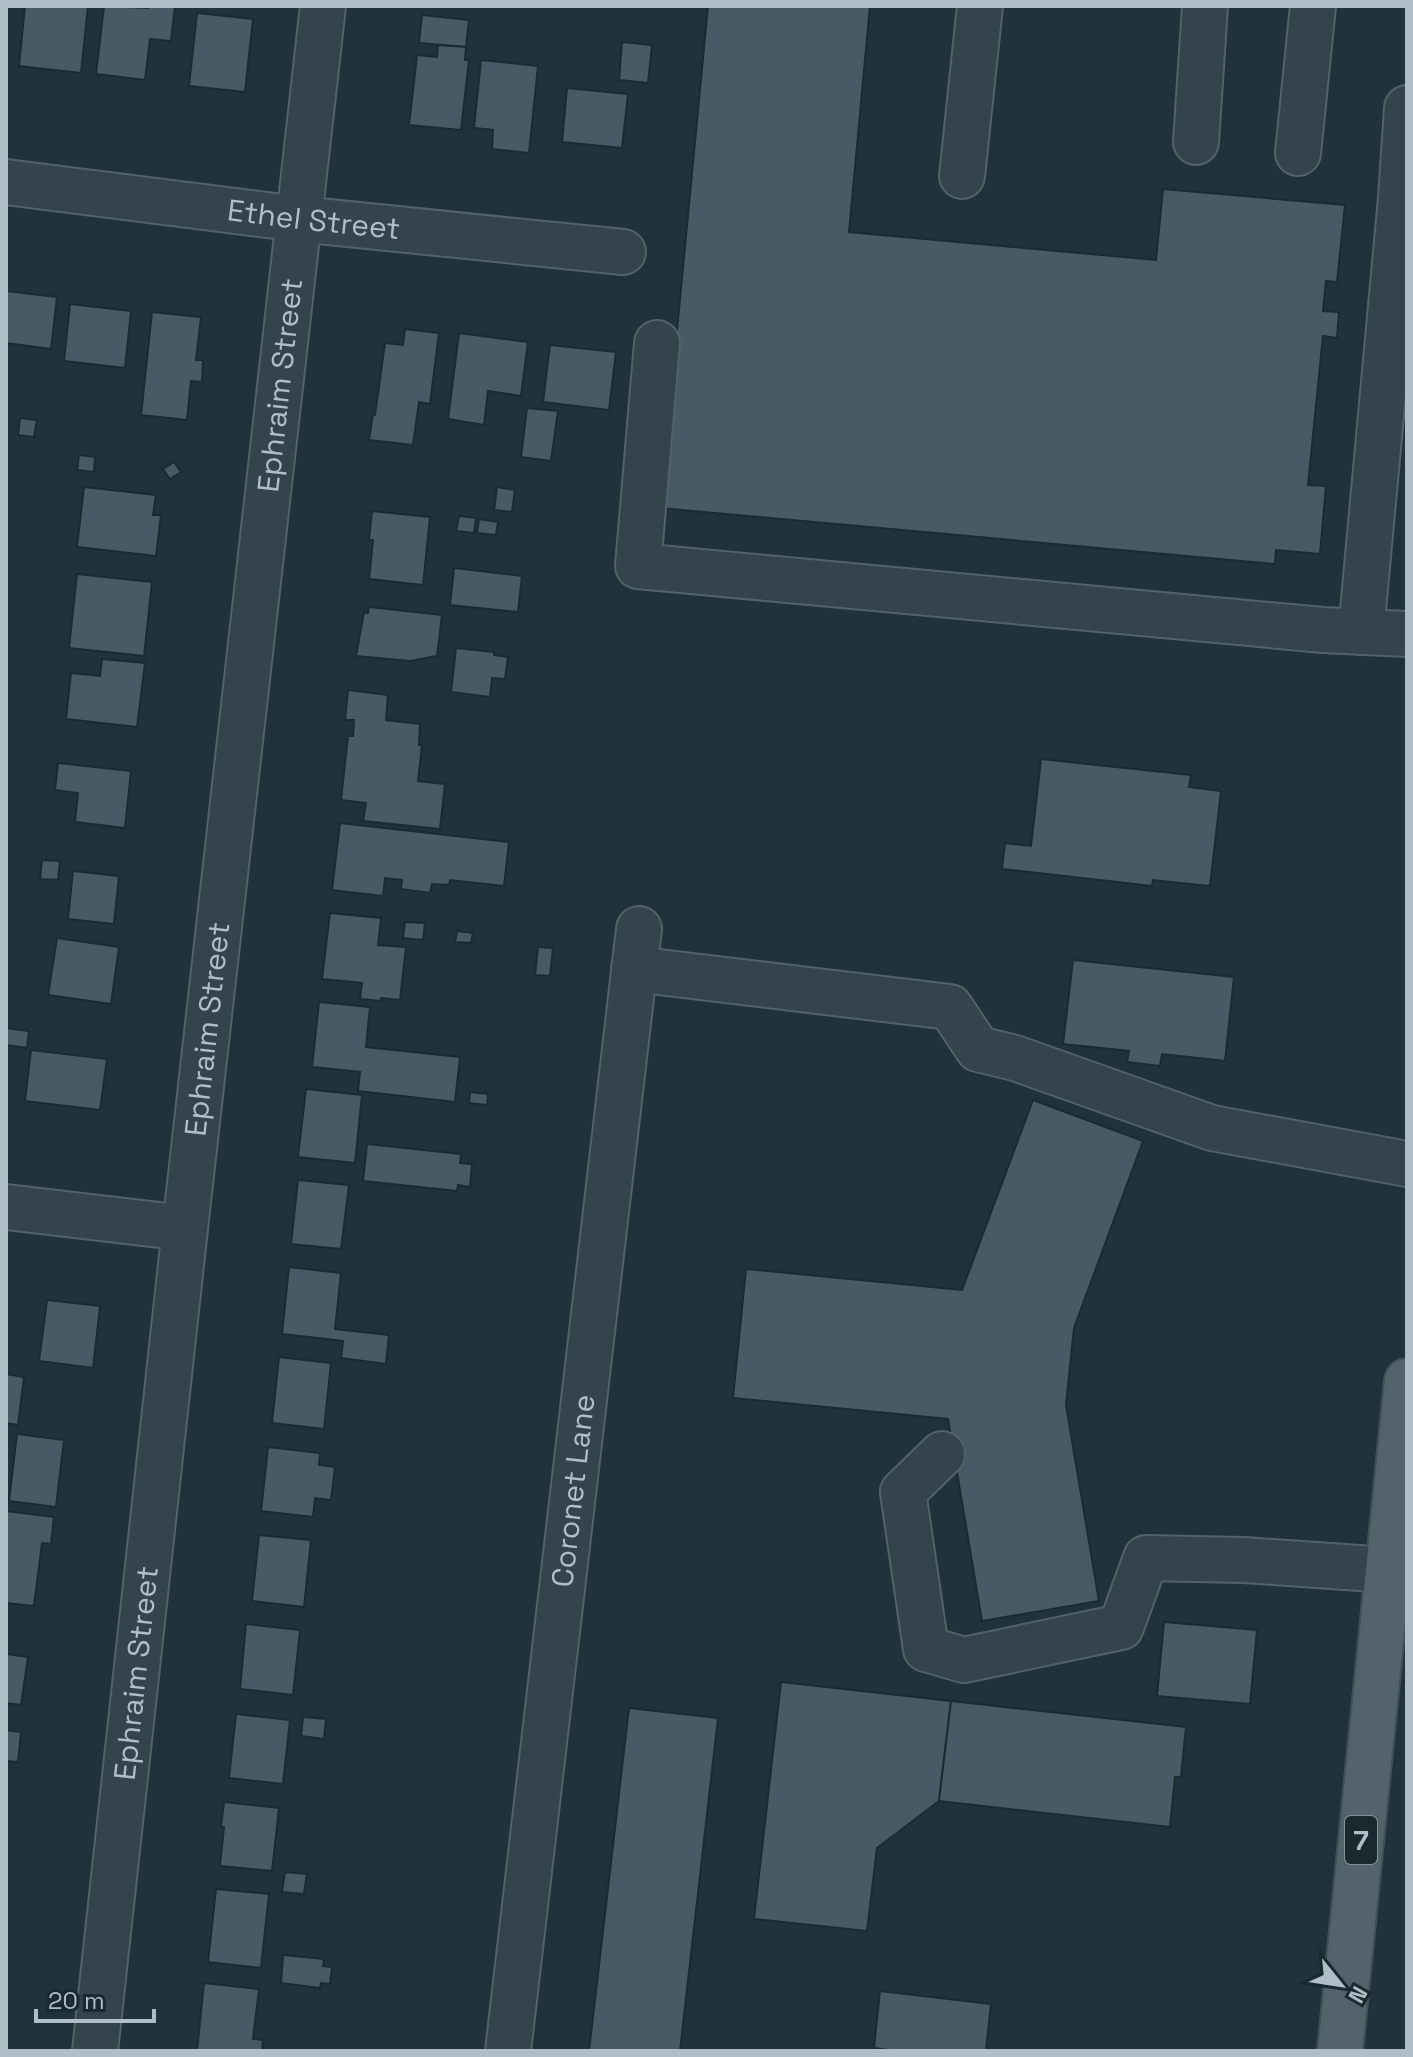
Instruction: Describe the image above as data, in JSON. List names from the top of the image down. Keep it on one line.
{"streets":{"main road":["7"],"street":["Ethel Street","Ephraim Street","Coronet Lane"]},"crossings":[["Ethel Street","Ephraim Street"]],"scale_bar":"20 m","north":"bottom right"}
